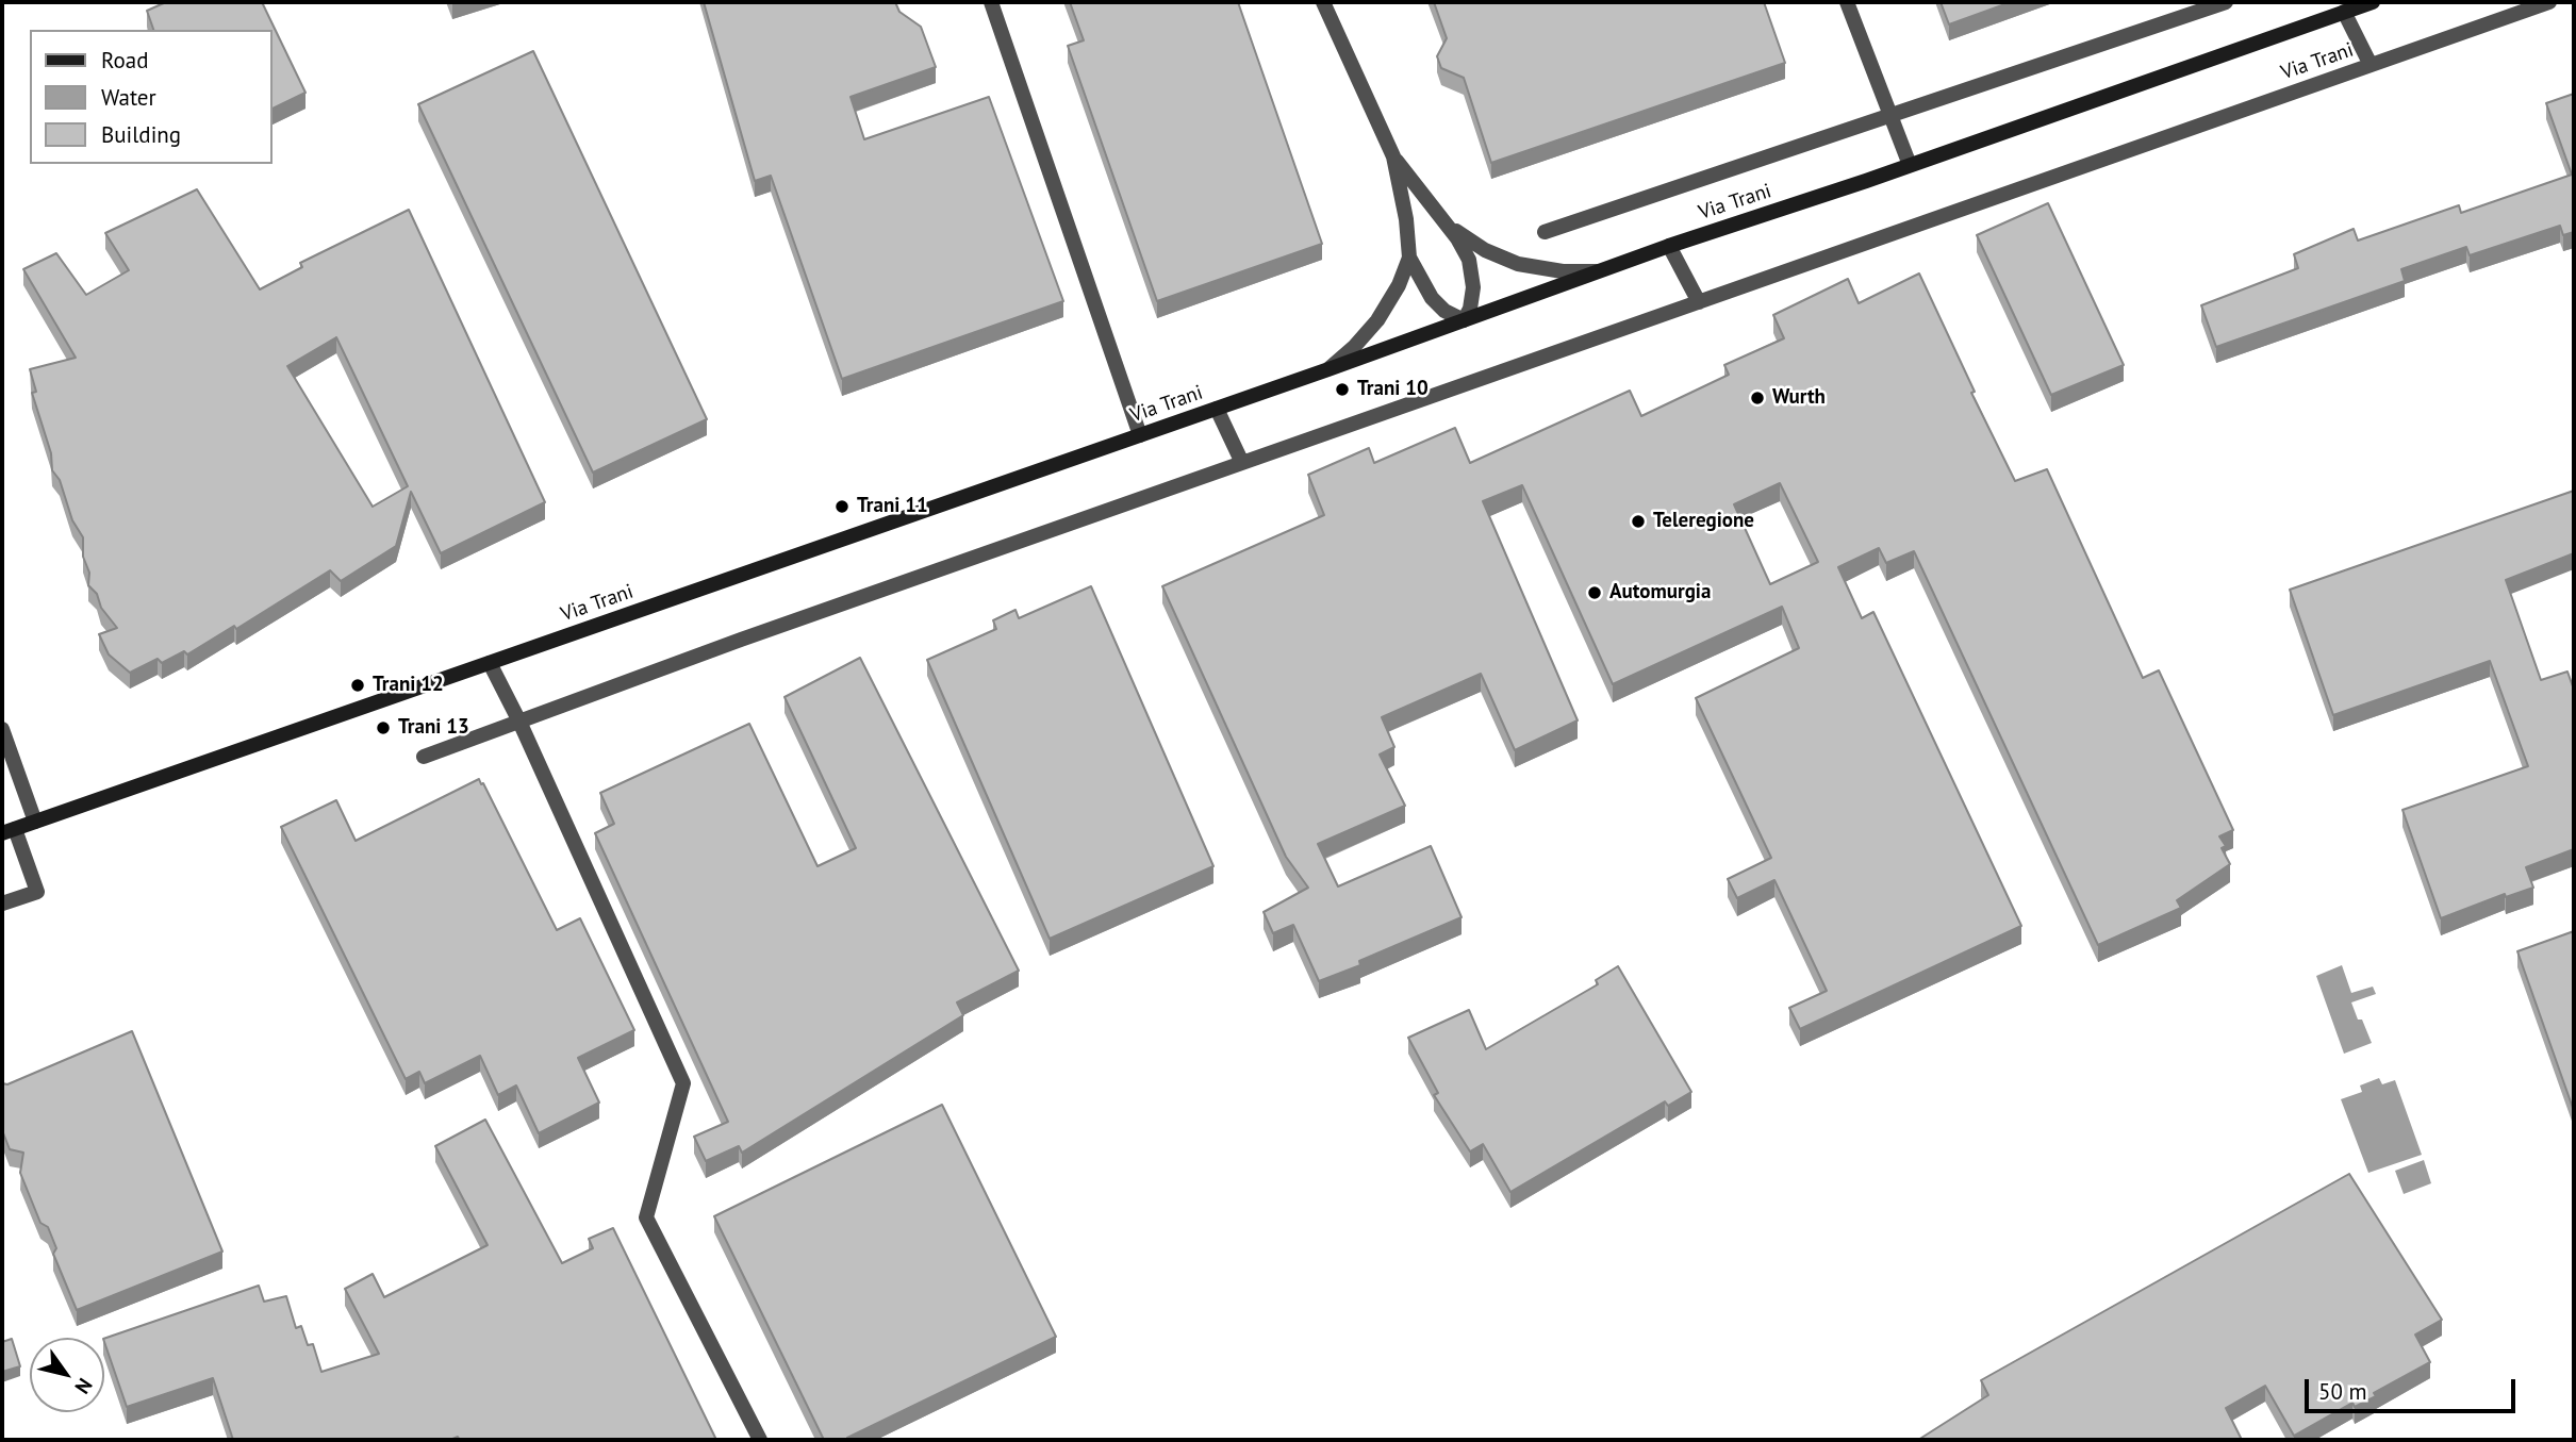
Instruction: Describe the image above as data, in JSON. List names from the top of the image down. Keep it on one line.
{"streets":{"main road":["Via Trani"]},"places":["Trani 10","Wurth","Trani 11","Teleregione","Automurgia","Trani 12","Trani 13"],"legend":["Road","Water","Building"],"scale_bar":"50 m","north":"bottom right"}
